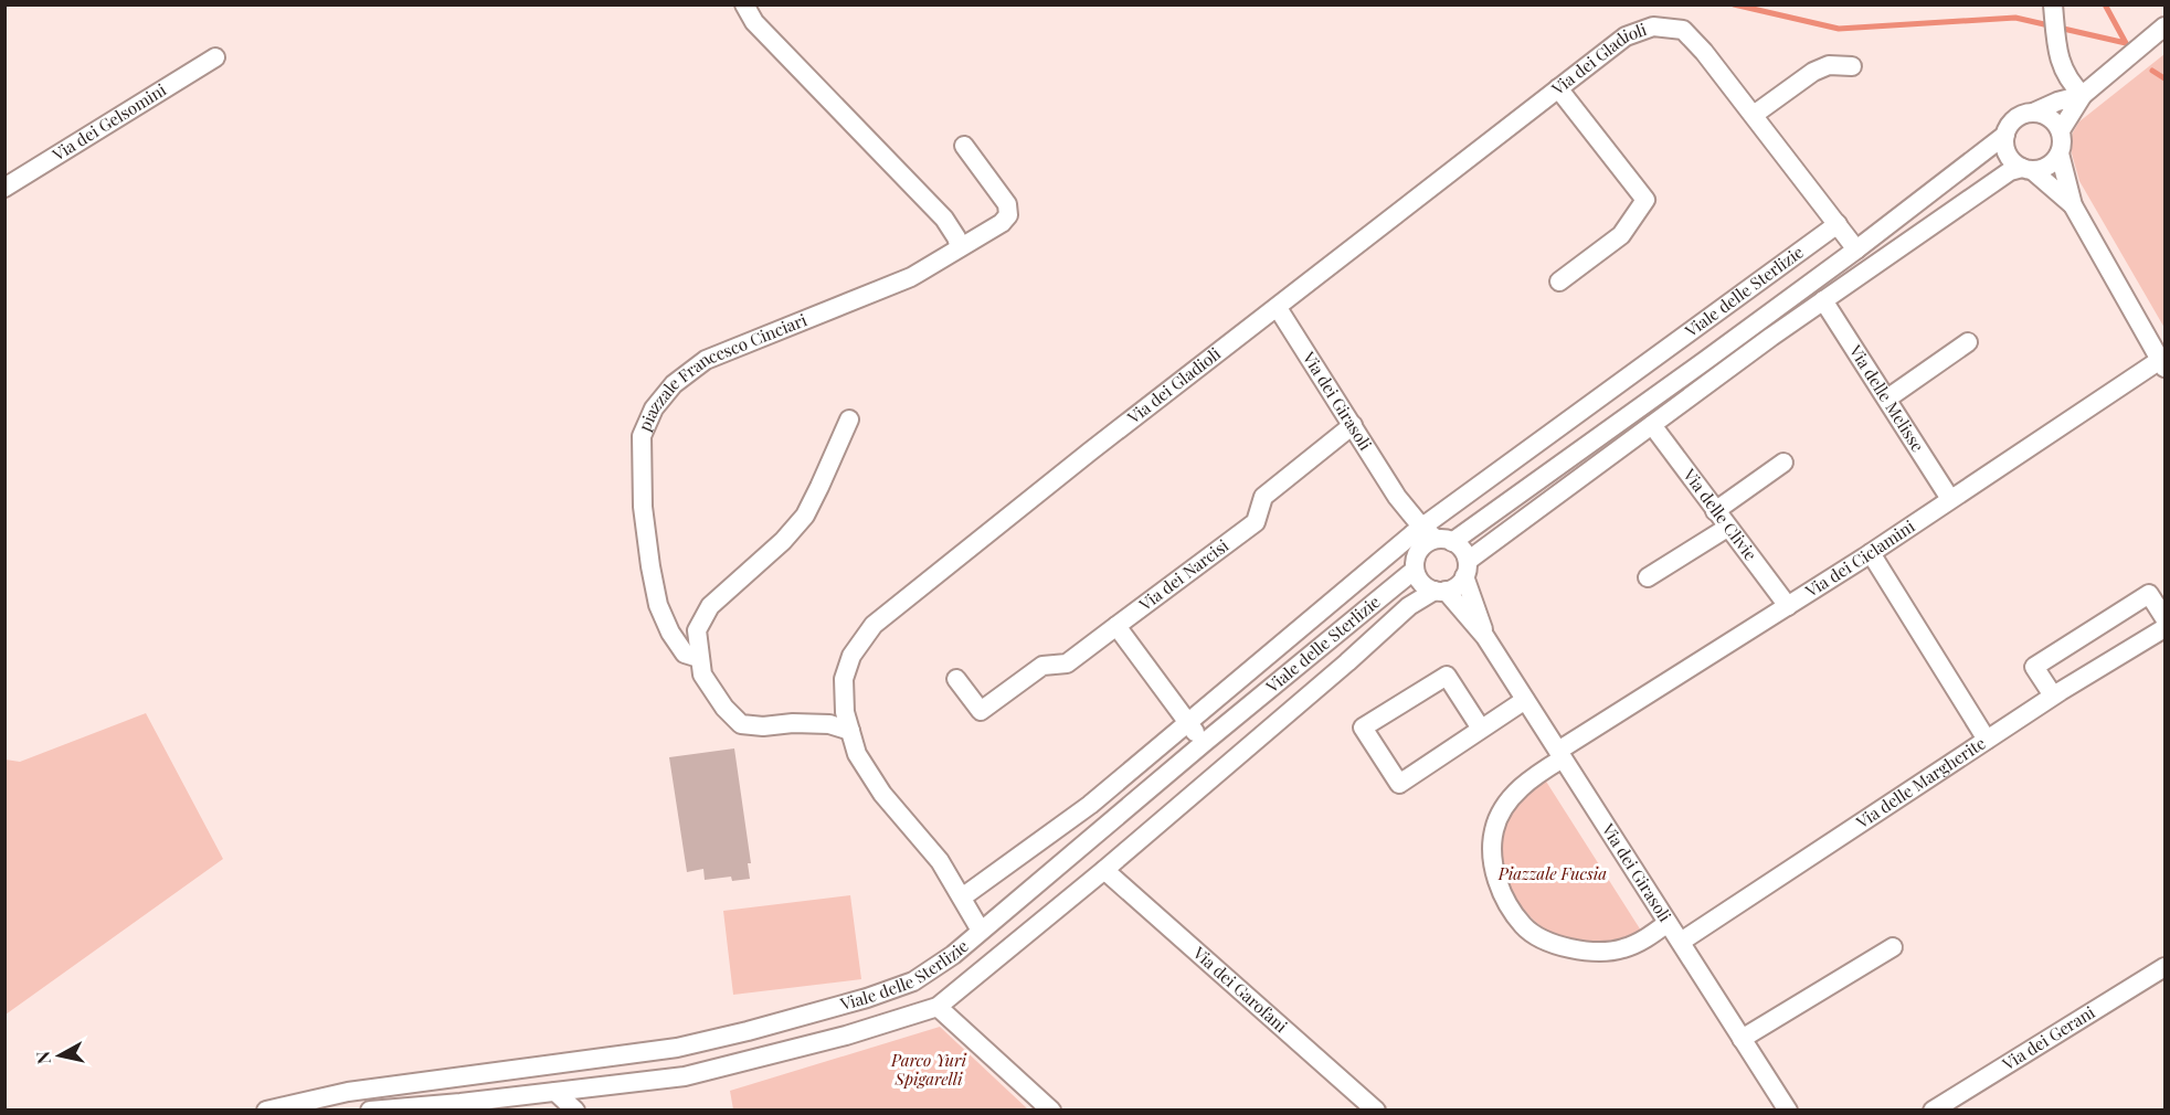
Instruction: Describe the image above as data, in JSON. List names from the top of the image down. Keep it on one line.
{"streets":{"street":["Via dei Gladioli","Via dei Gelsomini","Viale delle Sterlizie","piazzale Francesco Cinciari","Via delle Melisse","Via dei Girasoli","Via delle Clivie","Via dei Ciclamini","Via dei Narcisi","Via delle Margherite","Via dei Garofani","Via dei Gerani"]},"crossings":[["Via dei Gladioli","Viale delle Sterlizie"],["Via dei Gladioli","piazzale Francesco Cinciari"],["Via dei Gladioli","Via dei Girasoli"],["Viale delle Sterlizie","Via dei Girasoli"],["Viale delle Sterlizie","Via dei Garofani"],["Via delle Melisse","Via dei Ciclamini"],["Via dei Girasoli","Via dei Ciclamini"],["Via dei Girasoli","Via dei Narcisi"],["Via dei Girasoli","Via delle Margherite"],["Via delle Clivie","Via dei Ciclamini"]],"parks":["Piazzale Fucsia","Parco Yuri Spigarelli"],"north":"left"}
